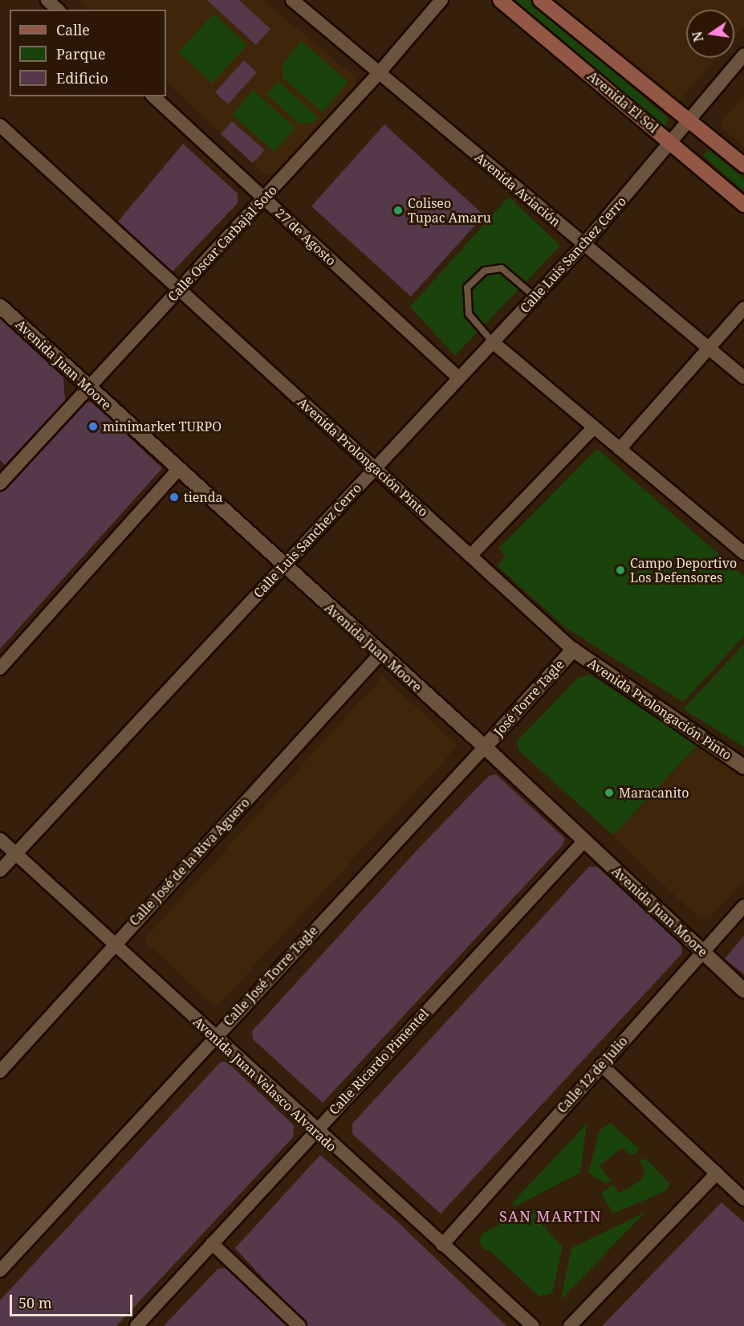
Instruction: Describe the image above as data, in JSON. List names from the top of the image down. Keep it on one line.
{"streets":{"main road":["Avenida El Sol"],"street":["Avenida Aviación","27 de Agosto","Calle Oscar Carbajal Soto","Calle Luis Sanchez Cerro","Avenida Juan Moore","Avenida Prolongación Pinto","José Torre Tagle","Calle José de la Riva Aguero","Calle José Torre Tagle","Calle Ricardo Pimentel","Calle 12 de Julio","Avenida Juan Velasco Alvarado"]},"crossings":[["Avenida El Sol","Calle Luis Sanchez Cerro"],["Avenida Aviación","Calle Oscar Carbajal Soto"],["Avenida Aviación","Calle Luis Sanchez Cerro"],["27 de Agosto","Calle Oscar Carbajal Soto"],["27 de Agosto","Calle Luis Sanchez Cerro"],["Calle Oscar Carbajal Soto","Avenida Juan Moore"],["Calle Oscar Carbajal Soto","Avenida Prolongación Pinto"],["Calle Luis Sanchez Cerro","Avenida Juan Moore"],["Calle Luis Sanchez Cerro","Avenida Prolongación Pinto"],["Calle Luis Sanchez Cerro","Avenida Juan Velasco Alvarado"],["Avenida Juan Moore","José Torre Tagle"],["Avenida Juan Moore","Calle José de la Riva Aguero"],["Avenida Juan Moore","Calle José Torre Tagle"],["Avenida Juan Moore","Calle Ricardo Pimentel"],["Avenida Juan Moore","Calle 12 de Julio"],["Avenida Prolongación Pinto","José Torre Tagle"],["José Torre Tagle","Calle José Torre Tagle"],["Calle José de la Riva Aguero","Avenida Juan Velasco Alvarado"],["Calle José Torre Tagle","Avenida Juan Velasco Alvarado"],["Calle Ricardo Pimentel","Avenida Juan Velasco Alvarado"],["Calle 12 de Julio","Avenida Juan Velasco Alvarado"]],"districts":["SAN MARTIN"],"places":["Coliseo Tupac Amaru","minimarket TURPO","tienda","Campo Deportivo Los Defensores","Maracanito"],"legend":["Calle","Parque","Edificio"],"scale_bar":"50 m","north":"left"}
